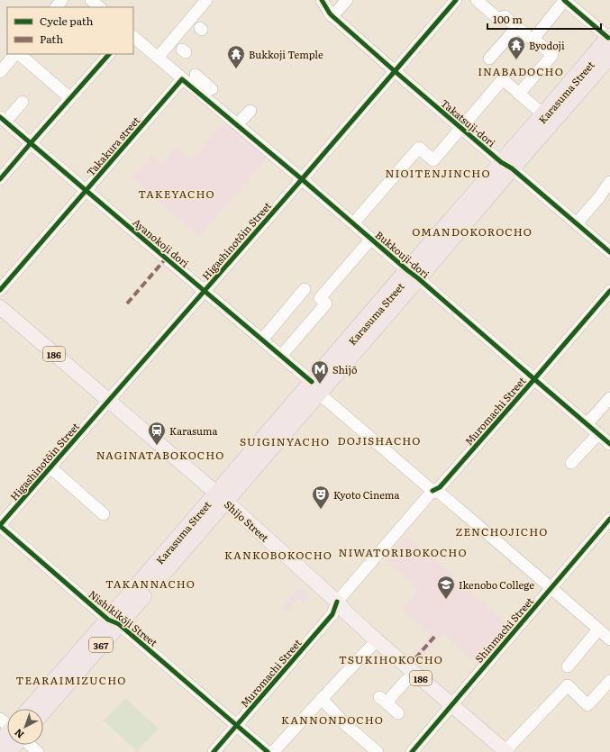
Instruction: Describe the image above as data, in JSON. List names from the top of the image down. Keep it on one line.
{"streets":{"highway":["Karasuma Street","367"],"main road":["186","Shijo Street"],"street":["Takatsuji-dori","Takakura street","Higashinotōin Street","Ayanokoji dori","Bukkouji-dori","Muromachi Street","Nishikikōji Street","Shinmachi Street"]},"crossings":[["Karasuma Street","Takatsuji-dori"],["Karasuma Street","Ayanokoji dori"],["Karasuma Street","Bukkouji-dori"],["Karasuma Street","Shijo Street"],["Karasuma Street","Nishikikōji Street"],["Takatsuji-dori","Higashinotōin Street"],["Takakura street","Ayanokoji dori"],["Takakura street","Bukkouji-dori"],["Higashinotōin Street","Ayanokoji dori"],["Higashinotōin Street","Bukkouji-dori"],["Higashinotōin Street","Shijo Street"],["Higashinotōin Street","Nishikikōji Street"],["Ayanokoji dori","Muromachi Street"],["Ayanokoji dori","Shinmachi Street"],["Bukkouji-dori","Muromachi Street"],["Muromachi Street","Shijo Street"],["Muromachi Street","Nishikikōji Street"],["Shijo Street","Shinmachi Street"]],"districts":["INABADOCHO","NIOITENJINCHO","TAKEYACHO","OMANDOKOROCHO","DOJISHACHO","SUIGINYACHO","NAGINATABOKOCHO","ZENCHOJICHO","NIWATORIBOKOCHO","KANKOBOKOCHO","TAKANNACHO","TSUKIHOKOCHO","TEARAIMIZUCHO","KANNONDOCHO"],"places":{"temple":["Byodoji","Bukkoji Temple"],"metro station":["Shijō"],"station":["Karasuma"],"theatre":["Kyoto Cinema"],"school or university":["Ikenobo College"]},"legend":["Cycle path","Path"],"scale_bar":"100 m","north":"bottom left"}
